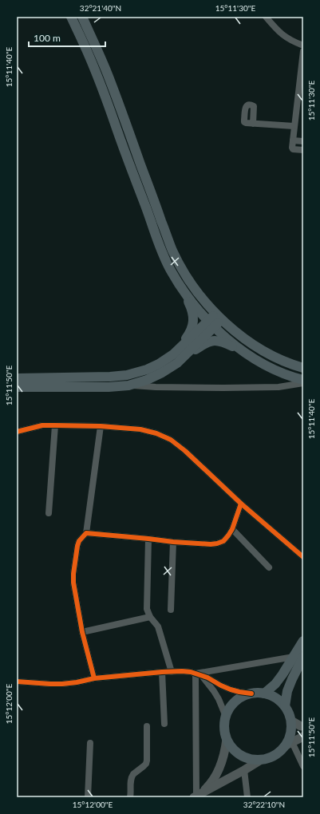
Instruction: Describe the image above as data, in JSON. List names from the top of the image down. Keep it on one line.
{"scale_bar":"100 m","coordinates":["32°21'40\"N","15°11'30\"E","15°11'40\"E","15°11'50\"E","15°12'00\"E","32°22'10\"N"]}
